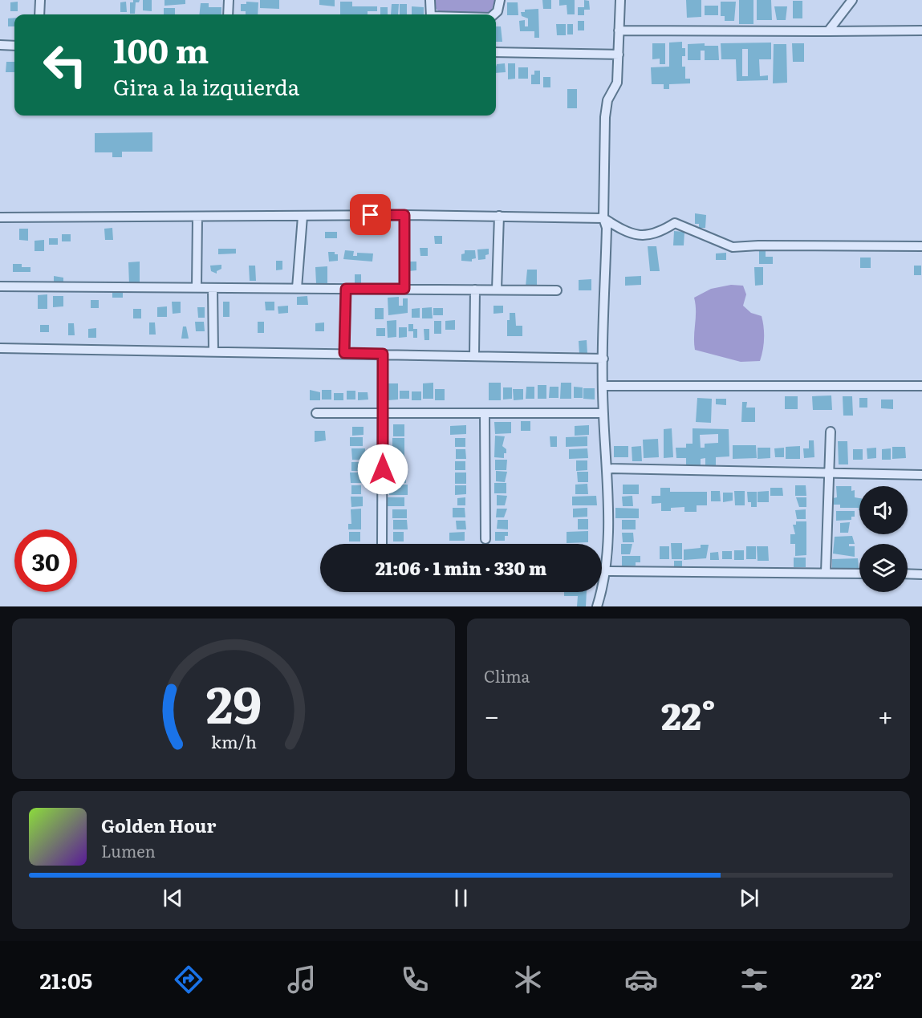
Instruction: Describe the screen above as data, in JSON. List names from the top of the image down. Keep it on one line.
{"page":{"turn":["100 m","Gira a la izquierda"],"limit":"30","trip":"21:06 · 1 min · 330 m","tile":"Clima","heat":["−","22°","+"],"song":["Golden Hour","Lumen"],"tabs":["21:05","22°"],"gauge":["29","km/h"]}}
